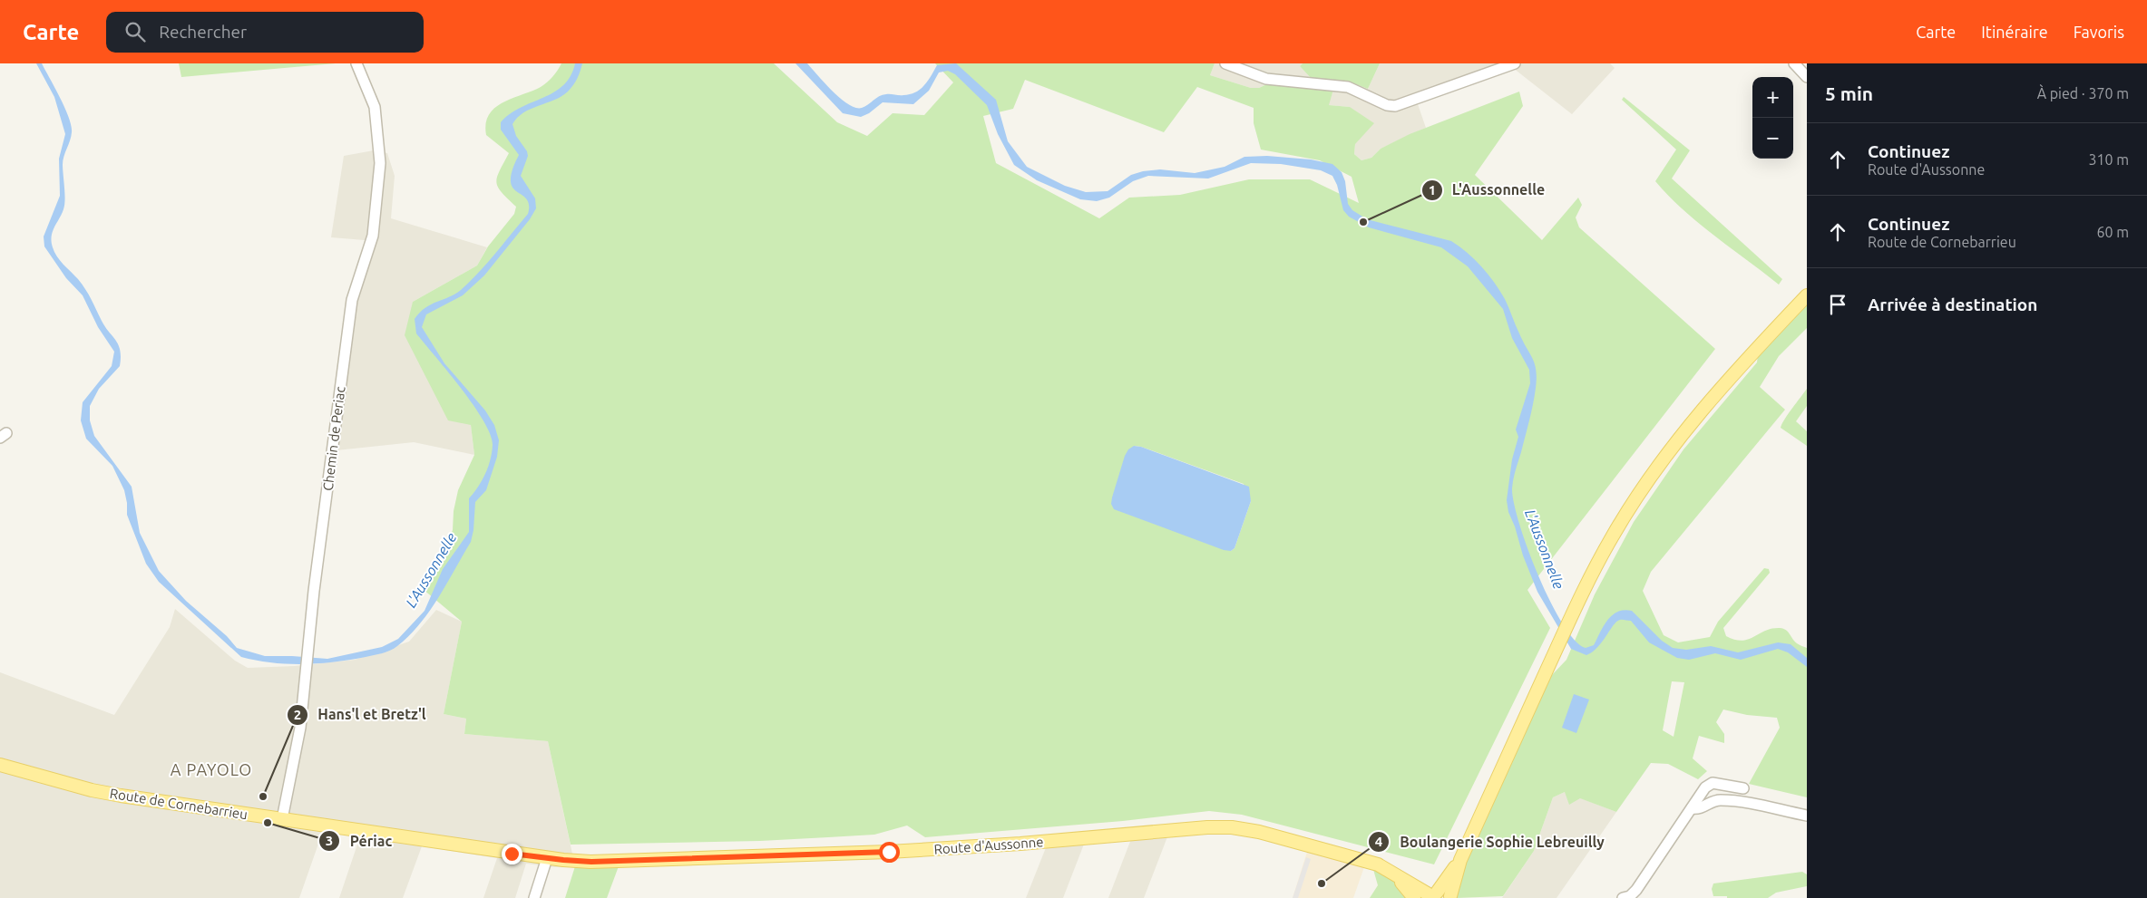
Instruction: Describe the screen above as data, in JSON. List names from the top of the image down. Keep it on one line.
{"streets":{"main road":["Route de Cornebarrieu","Route d'Aussonne"],"street":["Chemin de Periac"]},"crossings":[["Chemin de Periac","Route de Cornebarrieu"],["Route de Cornebarrieu","Route d'Aussonne"]],"districts":["A PAYOLO"],"water":["L'Aussonnelle"],"places":["L'Aussonnelle","Hans'l et Bretz'l","Périac","Boulangerie Sophie Lebreuilly"],"page":{"header":"Carte","search":"Rechercher","nav":["Carte","Itinéraire","Favoris"],"heading":["5 min","À pied · 370 m"],"map_buttons":["+","−"],"list":[["Continuez","Route d'Aussonne","310 m"],["Continuez","Route de Cornebarrieu","60 m"],"Arrivée à destination"]}}
